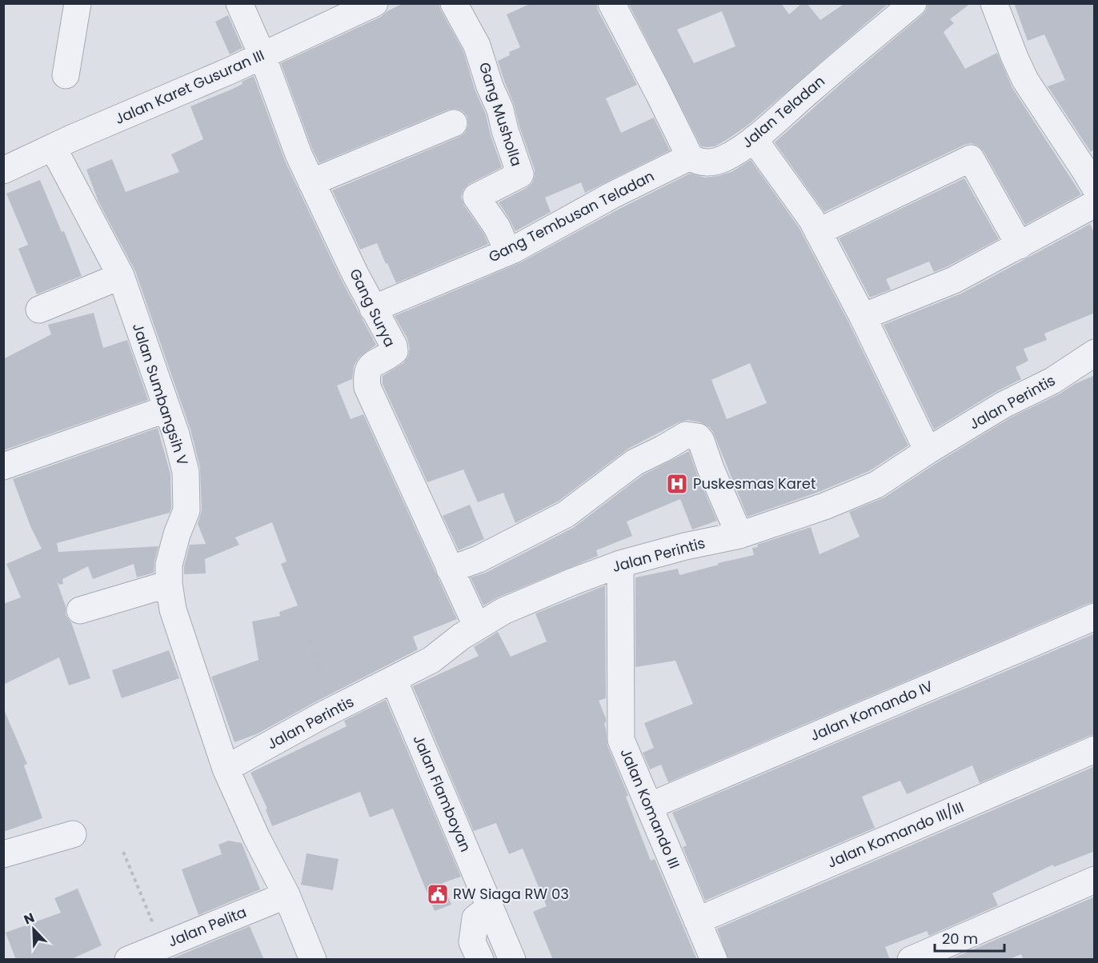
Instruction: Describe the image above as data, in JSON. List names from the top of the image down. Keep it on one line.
{"streets":{"street":["Jalan Karet Gusuran III","Jalan Teladan","Gang Musholla","Gang Tembusan Teladan","Gang Surya","Jalan Sumbangsih V","Jalan Perintis","Jalan Komando IV","Jalan Flamboyan","Jalan Komando III","Jalan Komando III/III","Jalan Pelita"]},"crossings":[["Jalan Karet Gusuran III","Gang Surya"],["Jalan Karet Gusuran III","Jalan Sumbangsih V"],["Jalan Teladan","Gang Tembusan Teladan"],["Gang Musholla","Gang Tembusan Teladan"],["Gang Tembusan Teladan","Gang Surya"],["Gang Surya","Jalan Perintis"],["Jalan Sumbangsih V","Jalan Perintis"],["Jalan Sumbangsih V","Jalan Pelita"],["Jalan Perintis","Jalan Flamboyan"],["Jalan Perintis","Jalan Komando III"],["Jalan Komando IV","Jalan Komando III"],["Jalan Komando III","Jalan Komando III/III"]],"places":{"hospital":["Puskesmas Karet"],"public building":["RW Siaga RW 03"]},"scale_bar":"20 m","north":"top left"}
